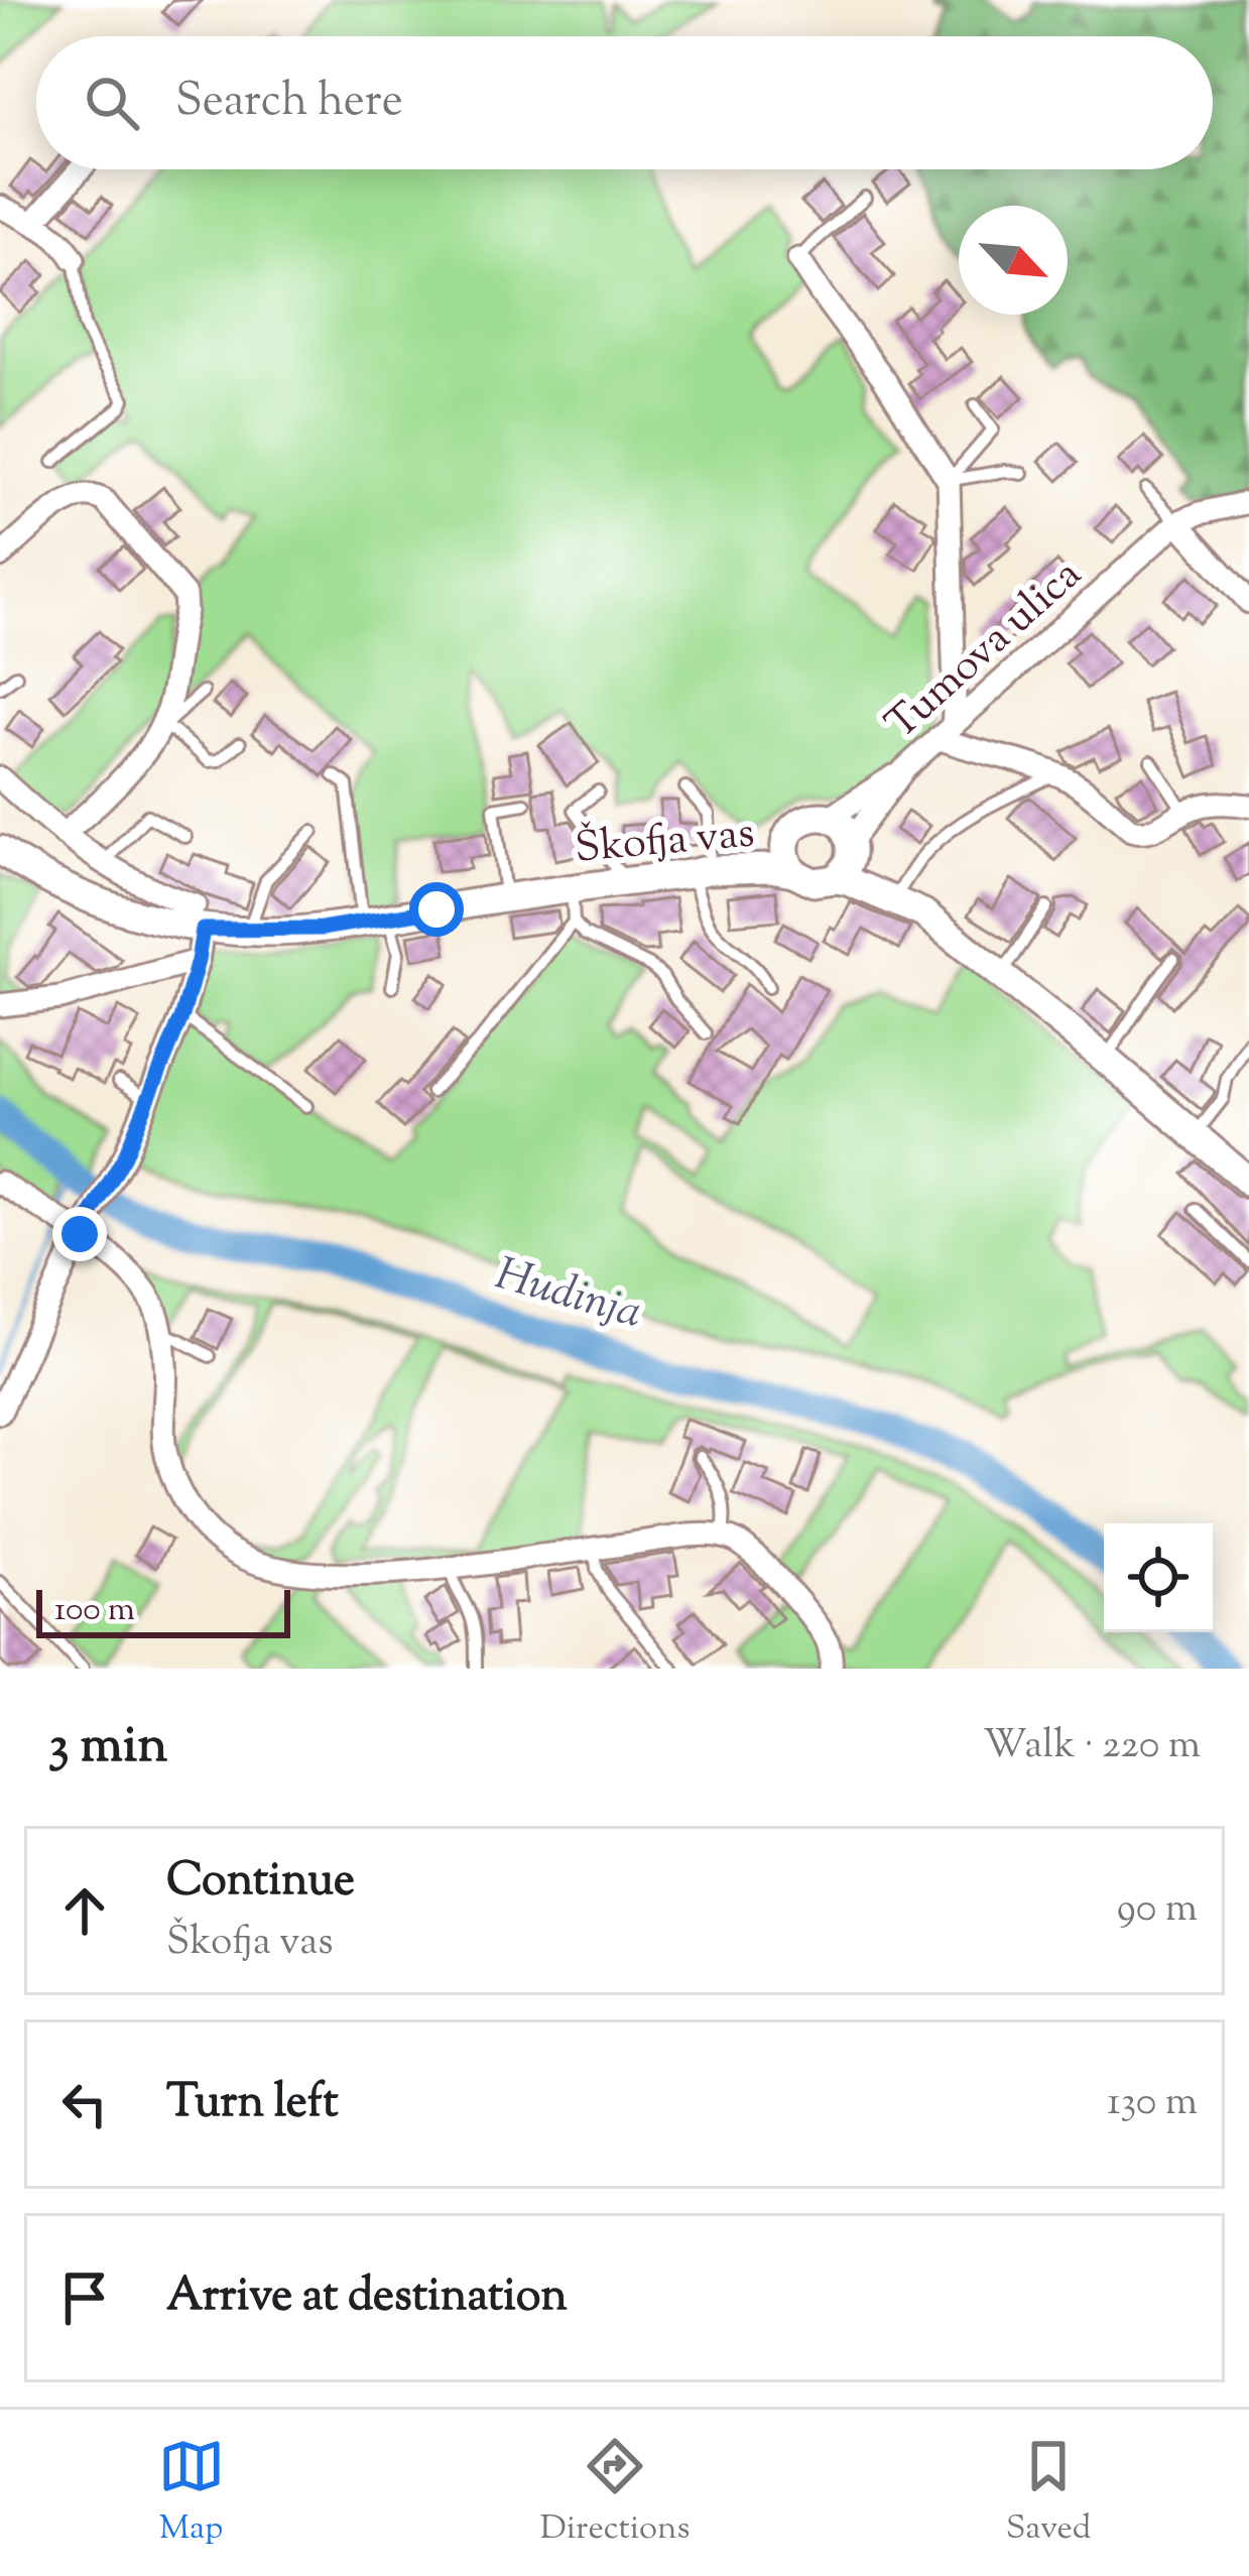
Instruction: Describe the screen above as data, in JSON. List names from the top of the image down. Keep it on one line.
{"streets":{"main road":["Škofja vas"],"street":["Tumova ulica"]},"crossings":[["Tumova ulica","Škofja vas"]],"water":["Hudinja"],"scale_bar":"100 m","north":"bottom right","page":{"search":"Search here","scale":"100 m","heading":["3 min","Walk · 220 m"],"list":[["Continue","Škofja vas","90 m"],["Turn left","130 m"],"Arrive at destination"],"nav":["Map","Directions","Saved"]}}
